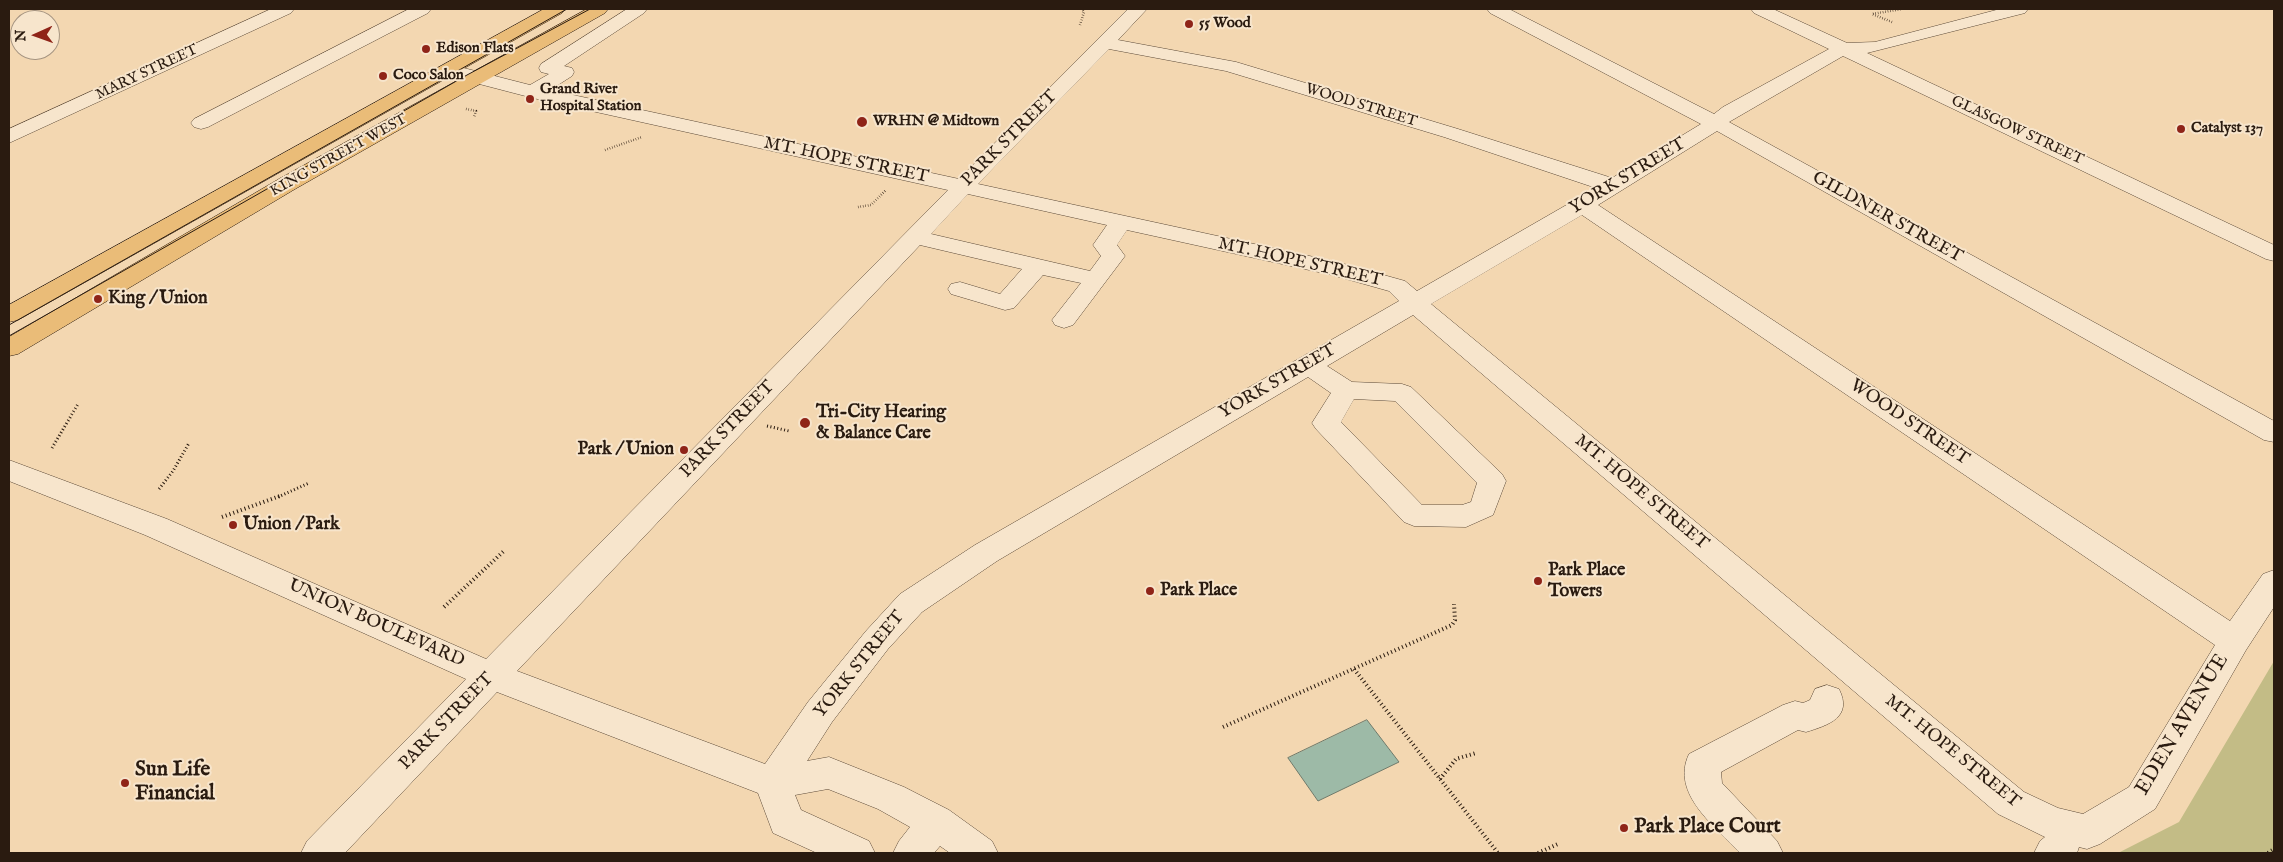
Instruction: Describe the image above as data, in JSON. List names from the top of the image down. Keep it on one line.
{"streets":{"main road":["KING STREET WEST"],"street":["MARY STREET","WOOD STREET","GLASGOW STREET","PARK STREET","MT. HOPE STREET","YORK STREET","GILDNER STREET","UNION BOULEVARD","EDEN AVENUE"]},"crossings":[["WOOD STREET","PARK STREET"],["WOOD STREET","YORK STREET"],["WOOD STREET","EDEN AVENUE"],["GLASGOW STREET","YORK STREET"],["PARK STREET","MT. HOPE STREET"],["PARK STREET","UNION BOULEVARD"],["KING STREET WEST","MT. HOPE STREET"],["MT. HOPE STREET","YORK STREET"],["MT. HOPE STREET","EDEN AVENUE"],["YORK STREET","GILDNER STREET"],["YORK STREET","UNION BOULEVARD"]],"places":["55 Wood","Edison Flats","Coco Salon","Grand River Hospital Station","WRHN @ Midtown","Catalyst 137","King / Union","Tri-City Hearing & Balance Care","Park / Union","Union / Park","Park Place Towers","Park Place","Sun Life Financial","Park Place Court"],"north":"left"}
